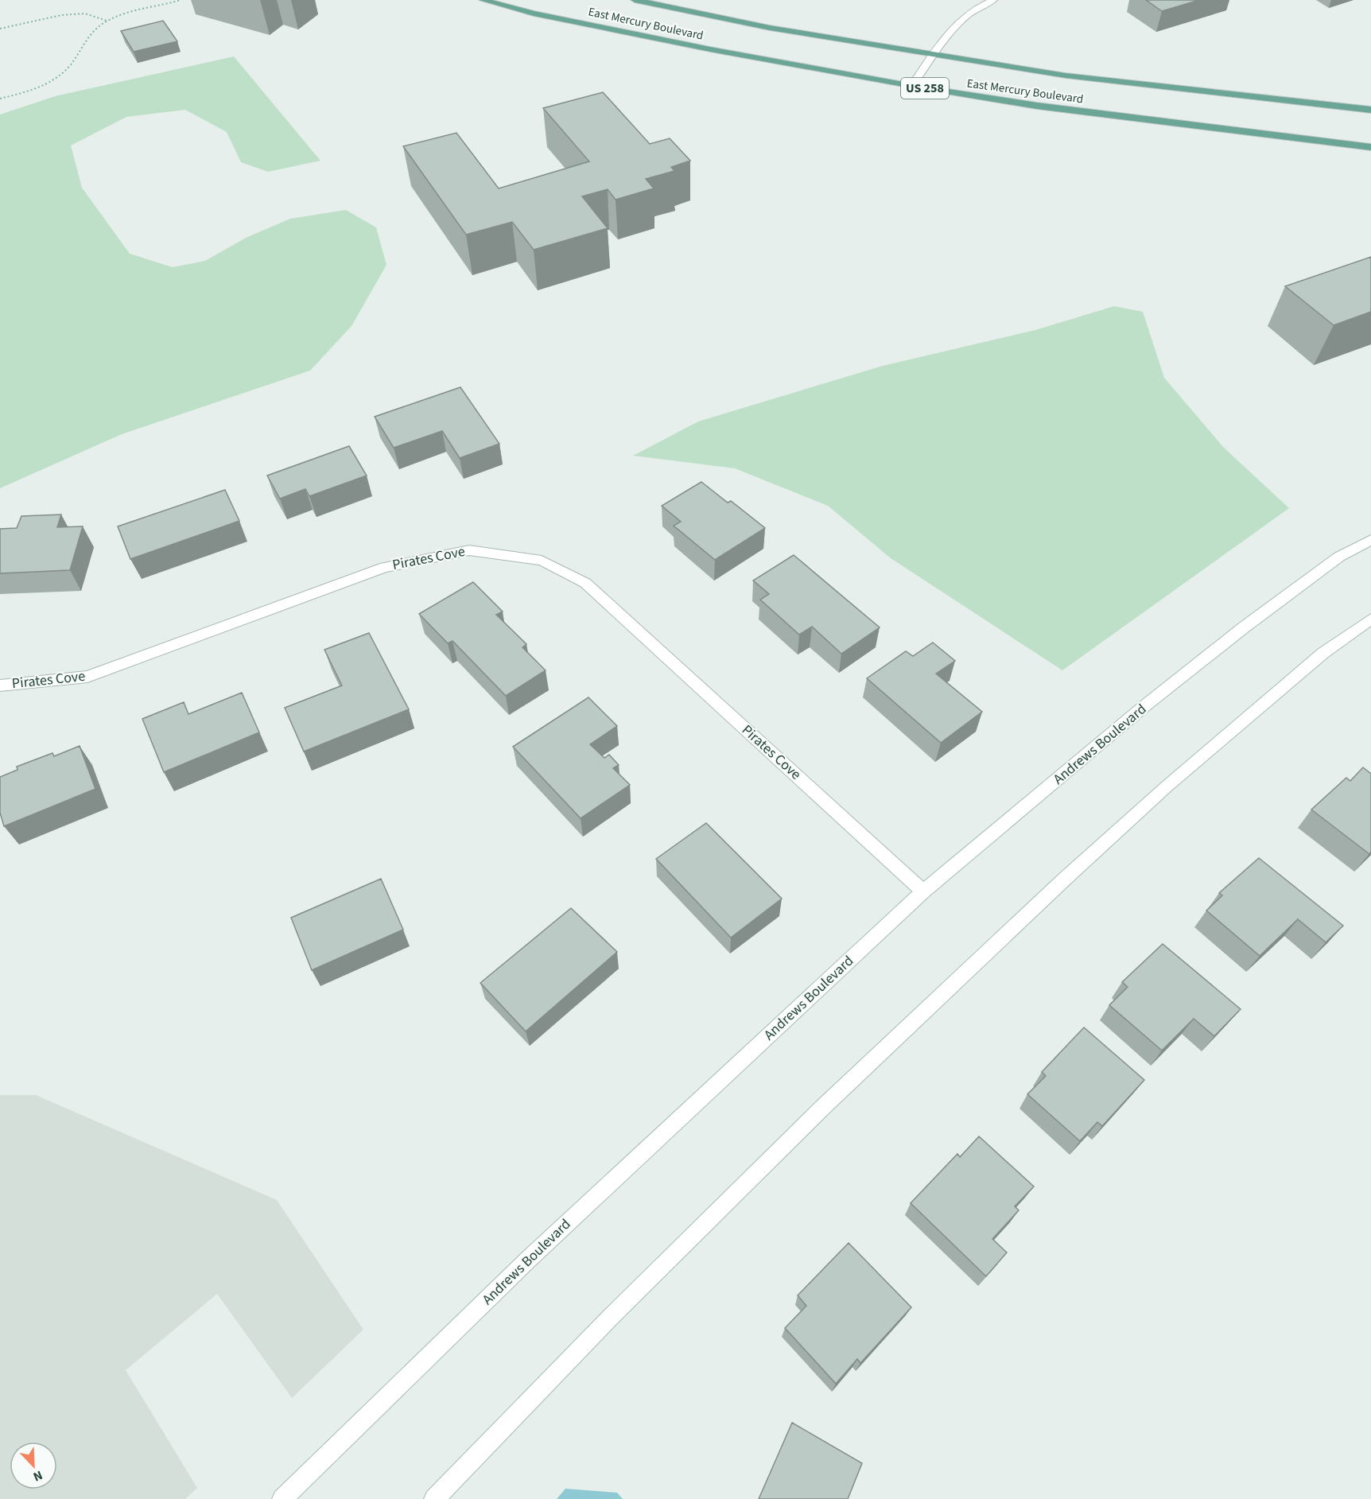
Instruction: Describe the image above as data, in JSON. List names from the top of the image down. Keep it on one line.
{"streets":{"main road":["East Mercury Boulevard","US 258"],"street":["Pirates Cove","Andrews Boulevard"]},"crossings":[["Pirates Cove","Andrews Boulevard"]],"north":"bottom right"}
